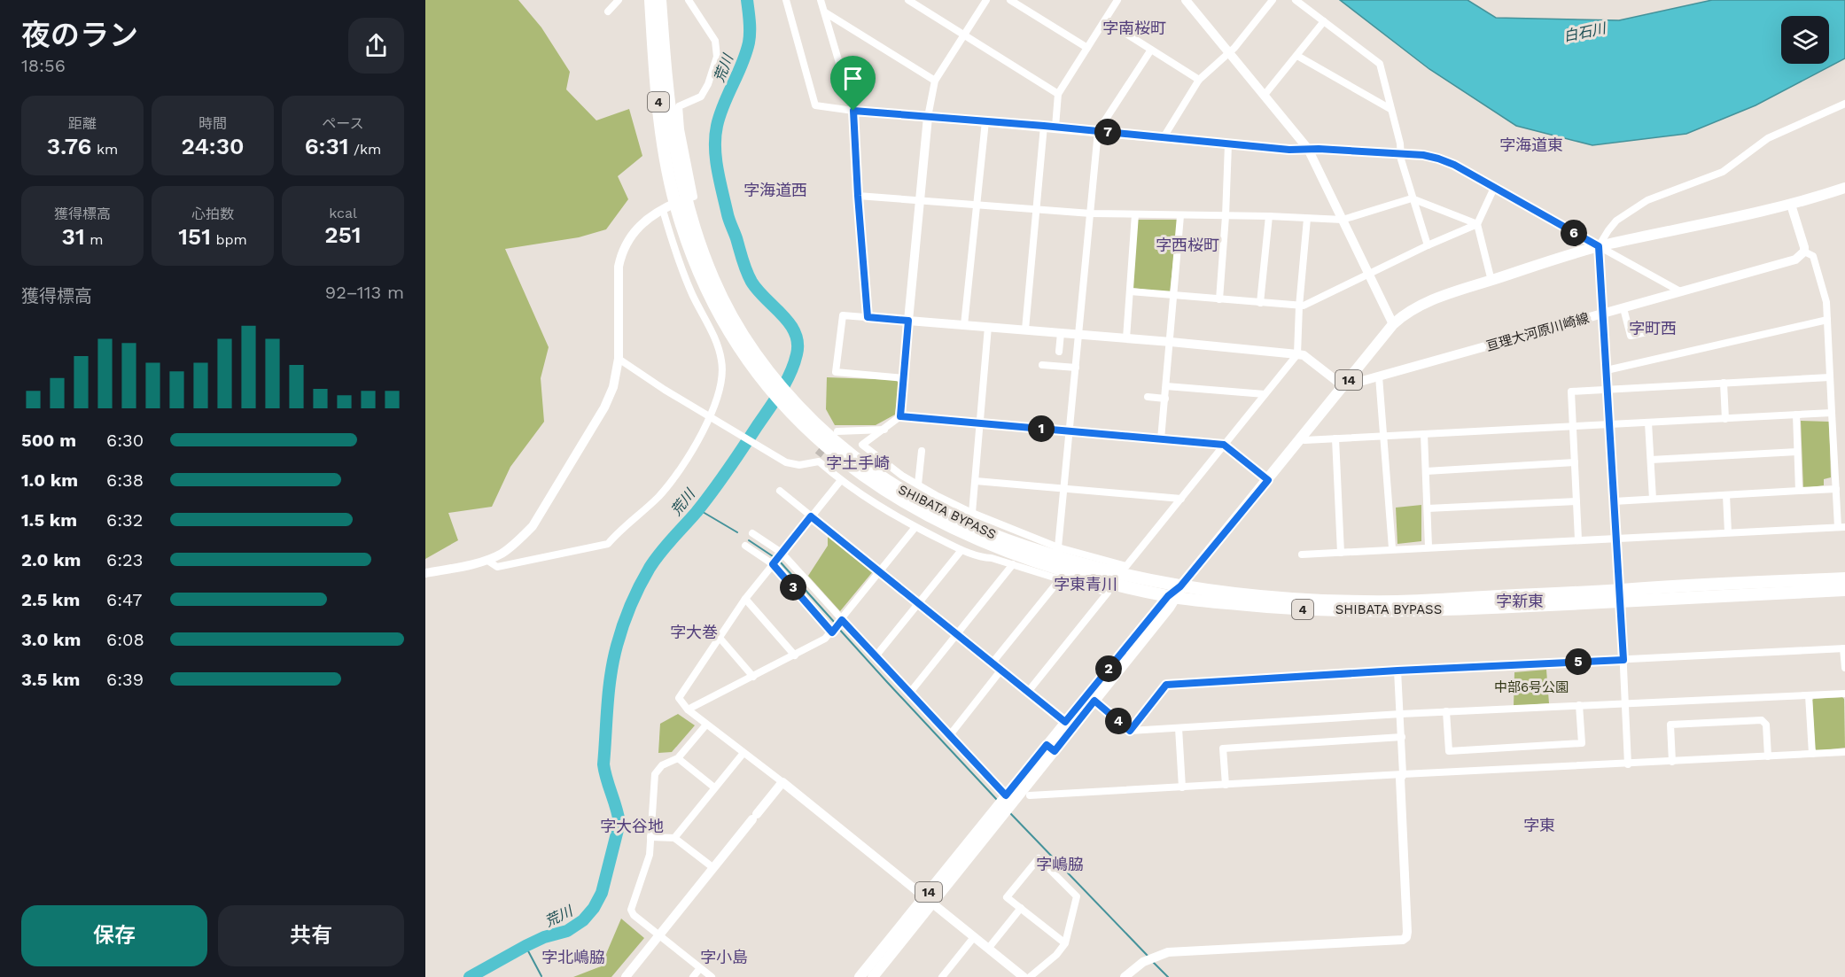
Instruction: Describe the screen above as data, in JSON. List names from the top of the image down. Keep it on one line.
{"streets":{"highway":["4","SHIBATA BYPASS"],"main road":["14"],"street":["亘理大河原川崎線"]},"crossings":[["亘理大河原川崎線","14"],["14","SHIBATA BYPASS"]],"districts":["字南桜町","字海道東","字海道西","字西桜町","字町西","字土手崎","字東青川","字新東","字大巻","字東","字大谷地","字嶋脇","字北嶋脇","字小島"],"water":["白石川","荒川"],"parks":["中部6号公園"],"page":{"heading":["夜のラン","18:56"],"stats":[["距離","3.76 km"],["時間","24:30"],["ペース","6:31 /km"],["獲得標高","31 m"],["心拍数","151 bpm"],["kcal","251"]],"pins":["7","6","1","3","5","2","4"],"chart":["獲得標高","92–113 m"],"list":[{"name":"500 m","note":"6:30"},{"name":"1.0 km","note":"6:38"},{"name":"1.5 km","note":"6:32"},{"name":"2.0 km","note":"6:23"},{"name":"2.5 km","note":"6:47"},{"name":"3.0 km","note":"6:08"},{"name":"3.5 km","note":"6:39"}],"buttons":["保存","共有"]}}
